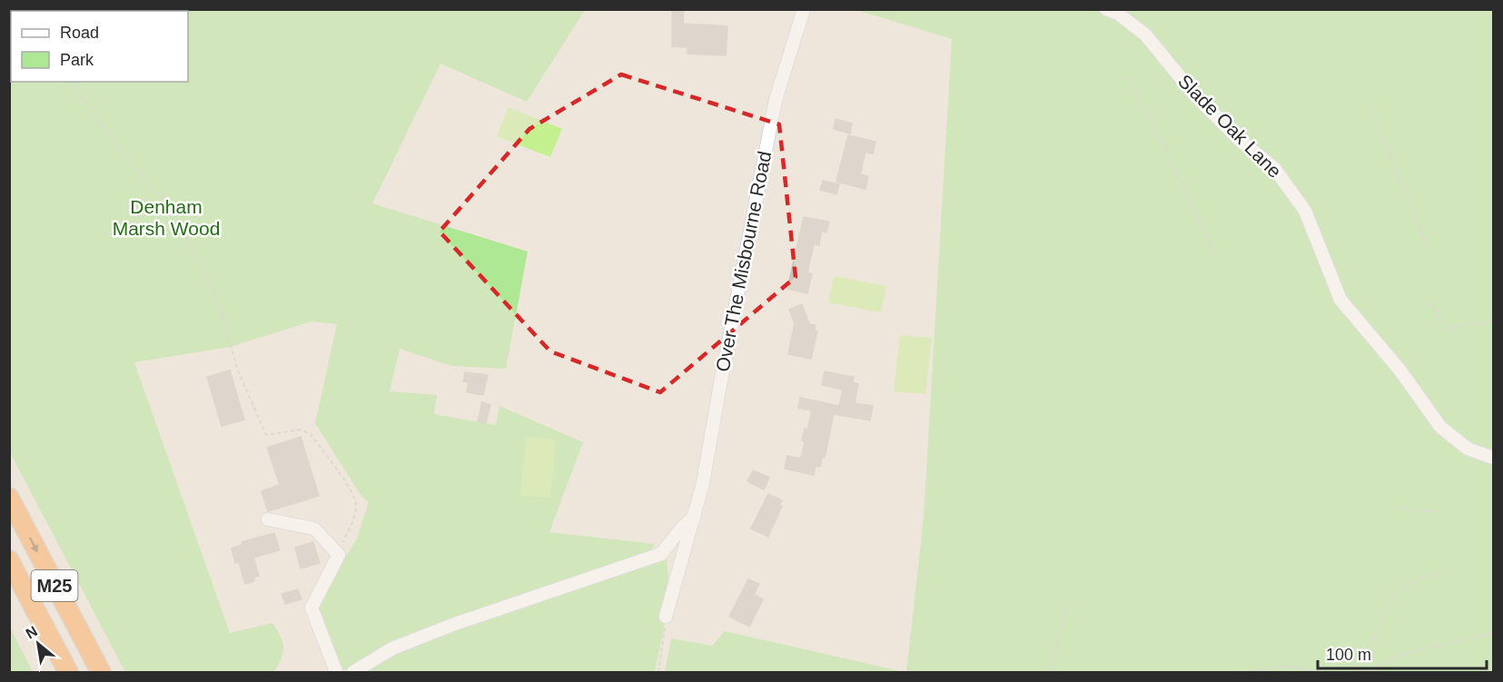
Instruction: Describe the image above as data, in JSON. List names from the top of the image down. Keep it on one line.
{"streets":{"highway":["M25"],"street":["Slade Oak Lane","Over The Misbourne Road"]},"parks":["Denham Marsh Wood"],"legend":["Road","Park"],"scale_bar":"100 m","north":"top left"}
